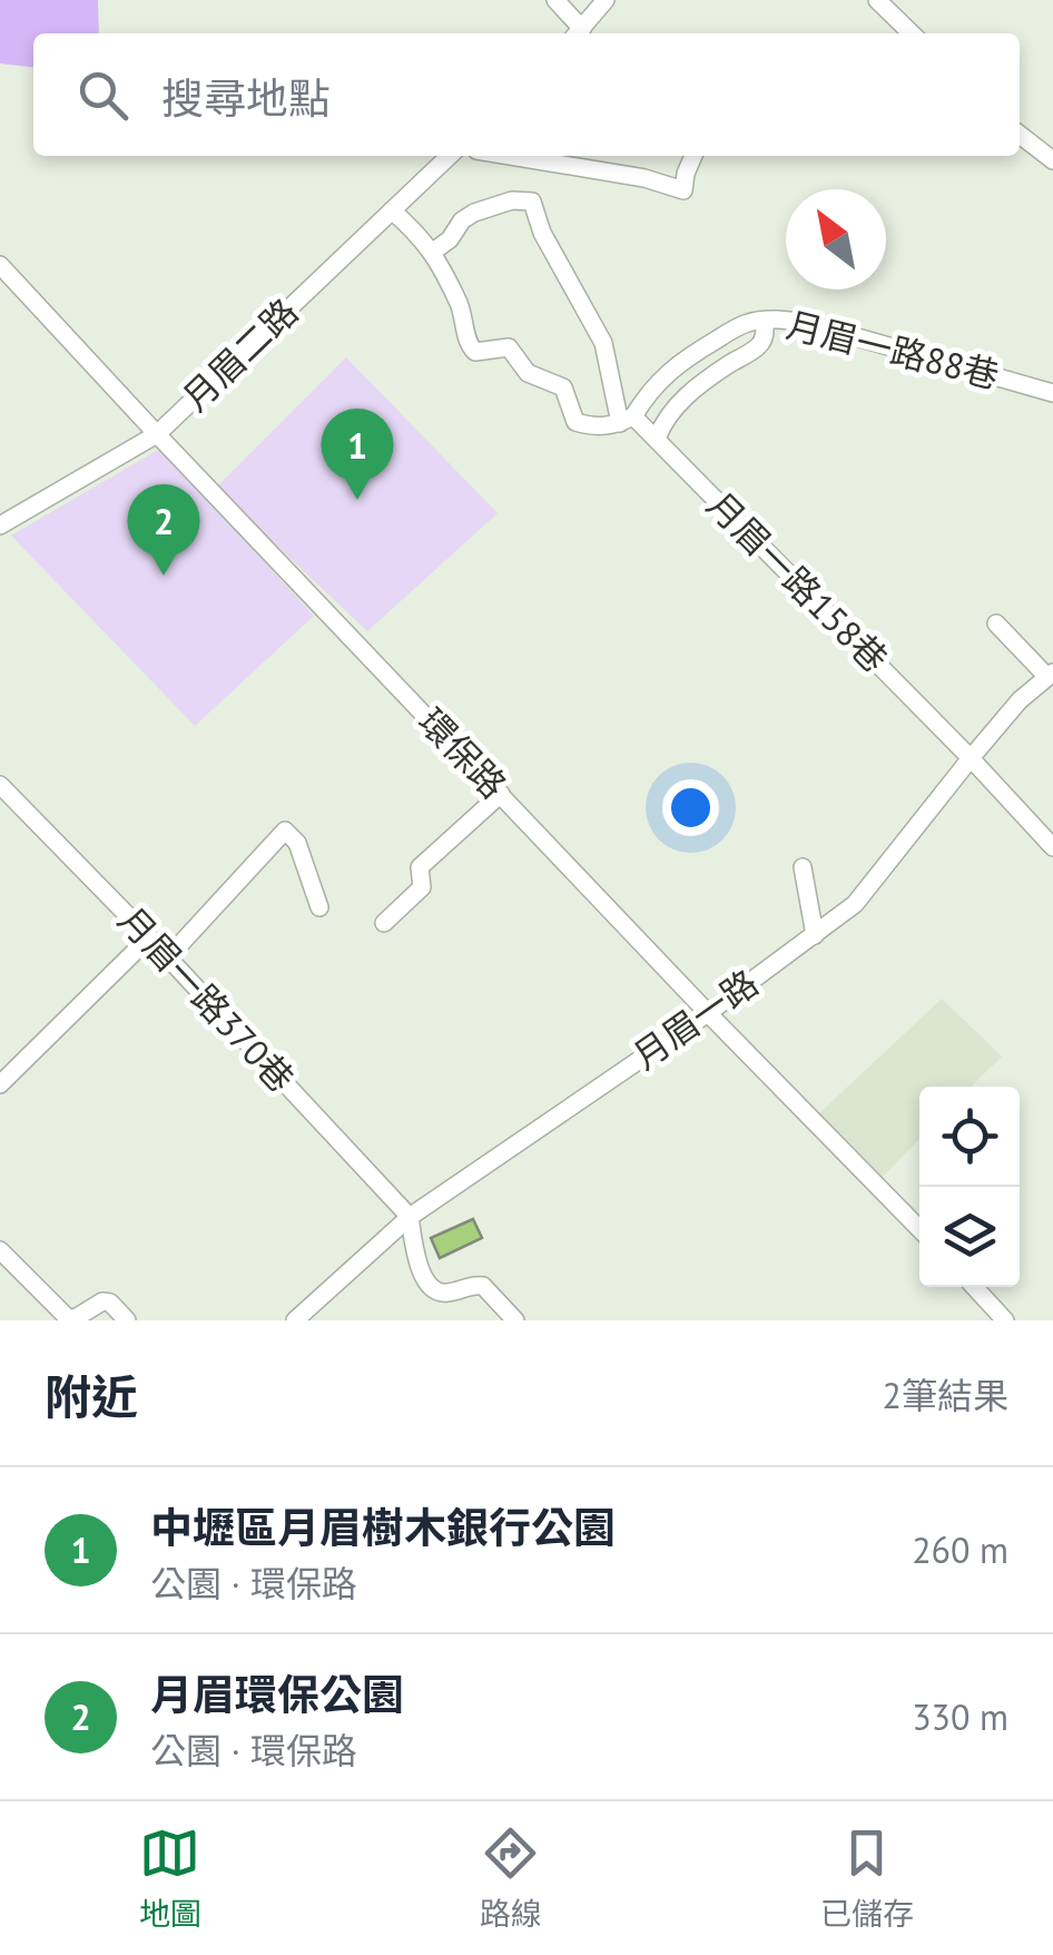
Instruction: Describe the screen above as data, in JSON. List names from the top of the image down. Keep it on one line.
{"streets":{"street":["月眉一路88巷","月眉二路","月眉一路158巷","環保路","月眉一路370巷","月眉一路"]},"crossings":[["月眉一路88巷","月眉一路158巷"],["月眉二路","環保路"],["月眉一路158巷","月眉一路"],["環保路","月眉一路"],["月眉一路370巷","月眉一路"]],"north":"top left","page":{"search":"搜尋地點","pins":["1","2"],"heading":["附近","2筆結果"],"list":[{"mark":"1","name":"中壢區月眉樹木銀行公園","note":"公園 · 環保路","value":"260 m"},{"mark":"2","name":"月眉環保公園","note":"公園 · 環保路","value":"330 m"}],"nav":["地圖","路線","已儲存"]}}
